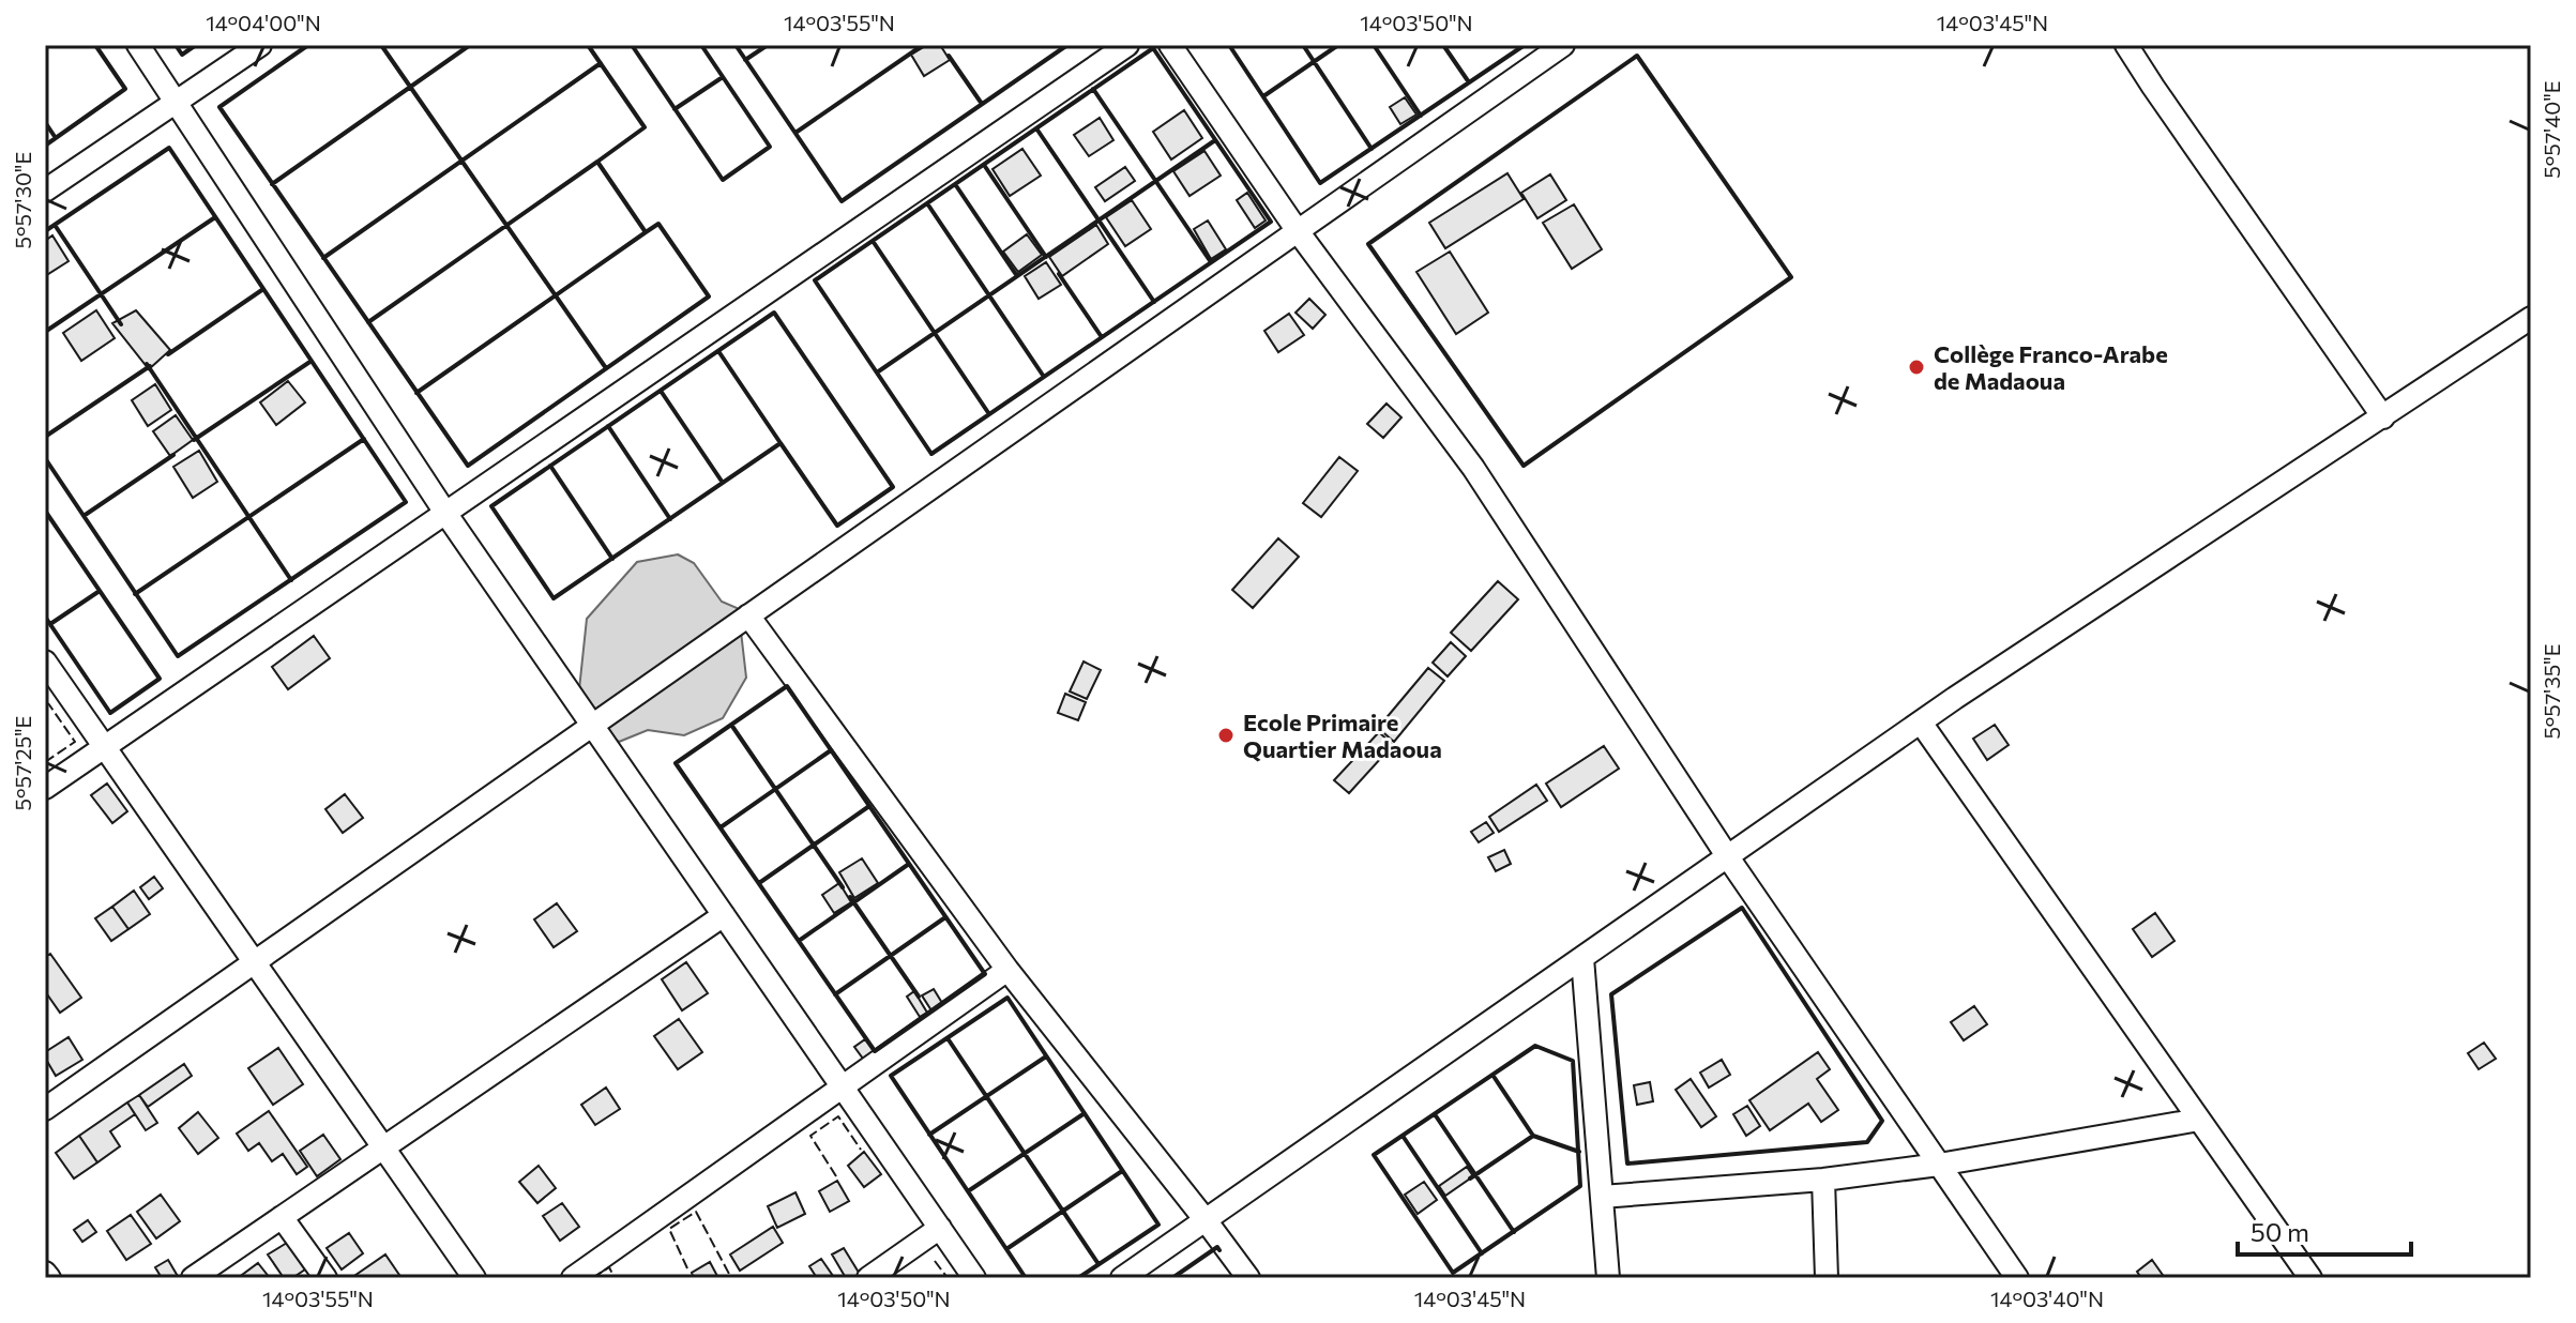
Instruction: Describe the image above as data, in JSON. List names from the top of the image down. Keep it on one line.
{"places":["Collège Franco-Arabe de Madaoua","Ecole Primaire Quartier Madaoua"],"scale_bar":"50 m","coordinates":["14°04'00\"N","14°03'55\"N","14°03'50\"N","14°03'45\"N","5°57'40\"E","5°57'30\"E","5°57'35\"E","5°57'25\"E","14°03'40\"N"]}
